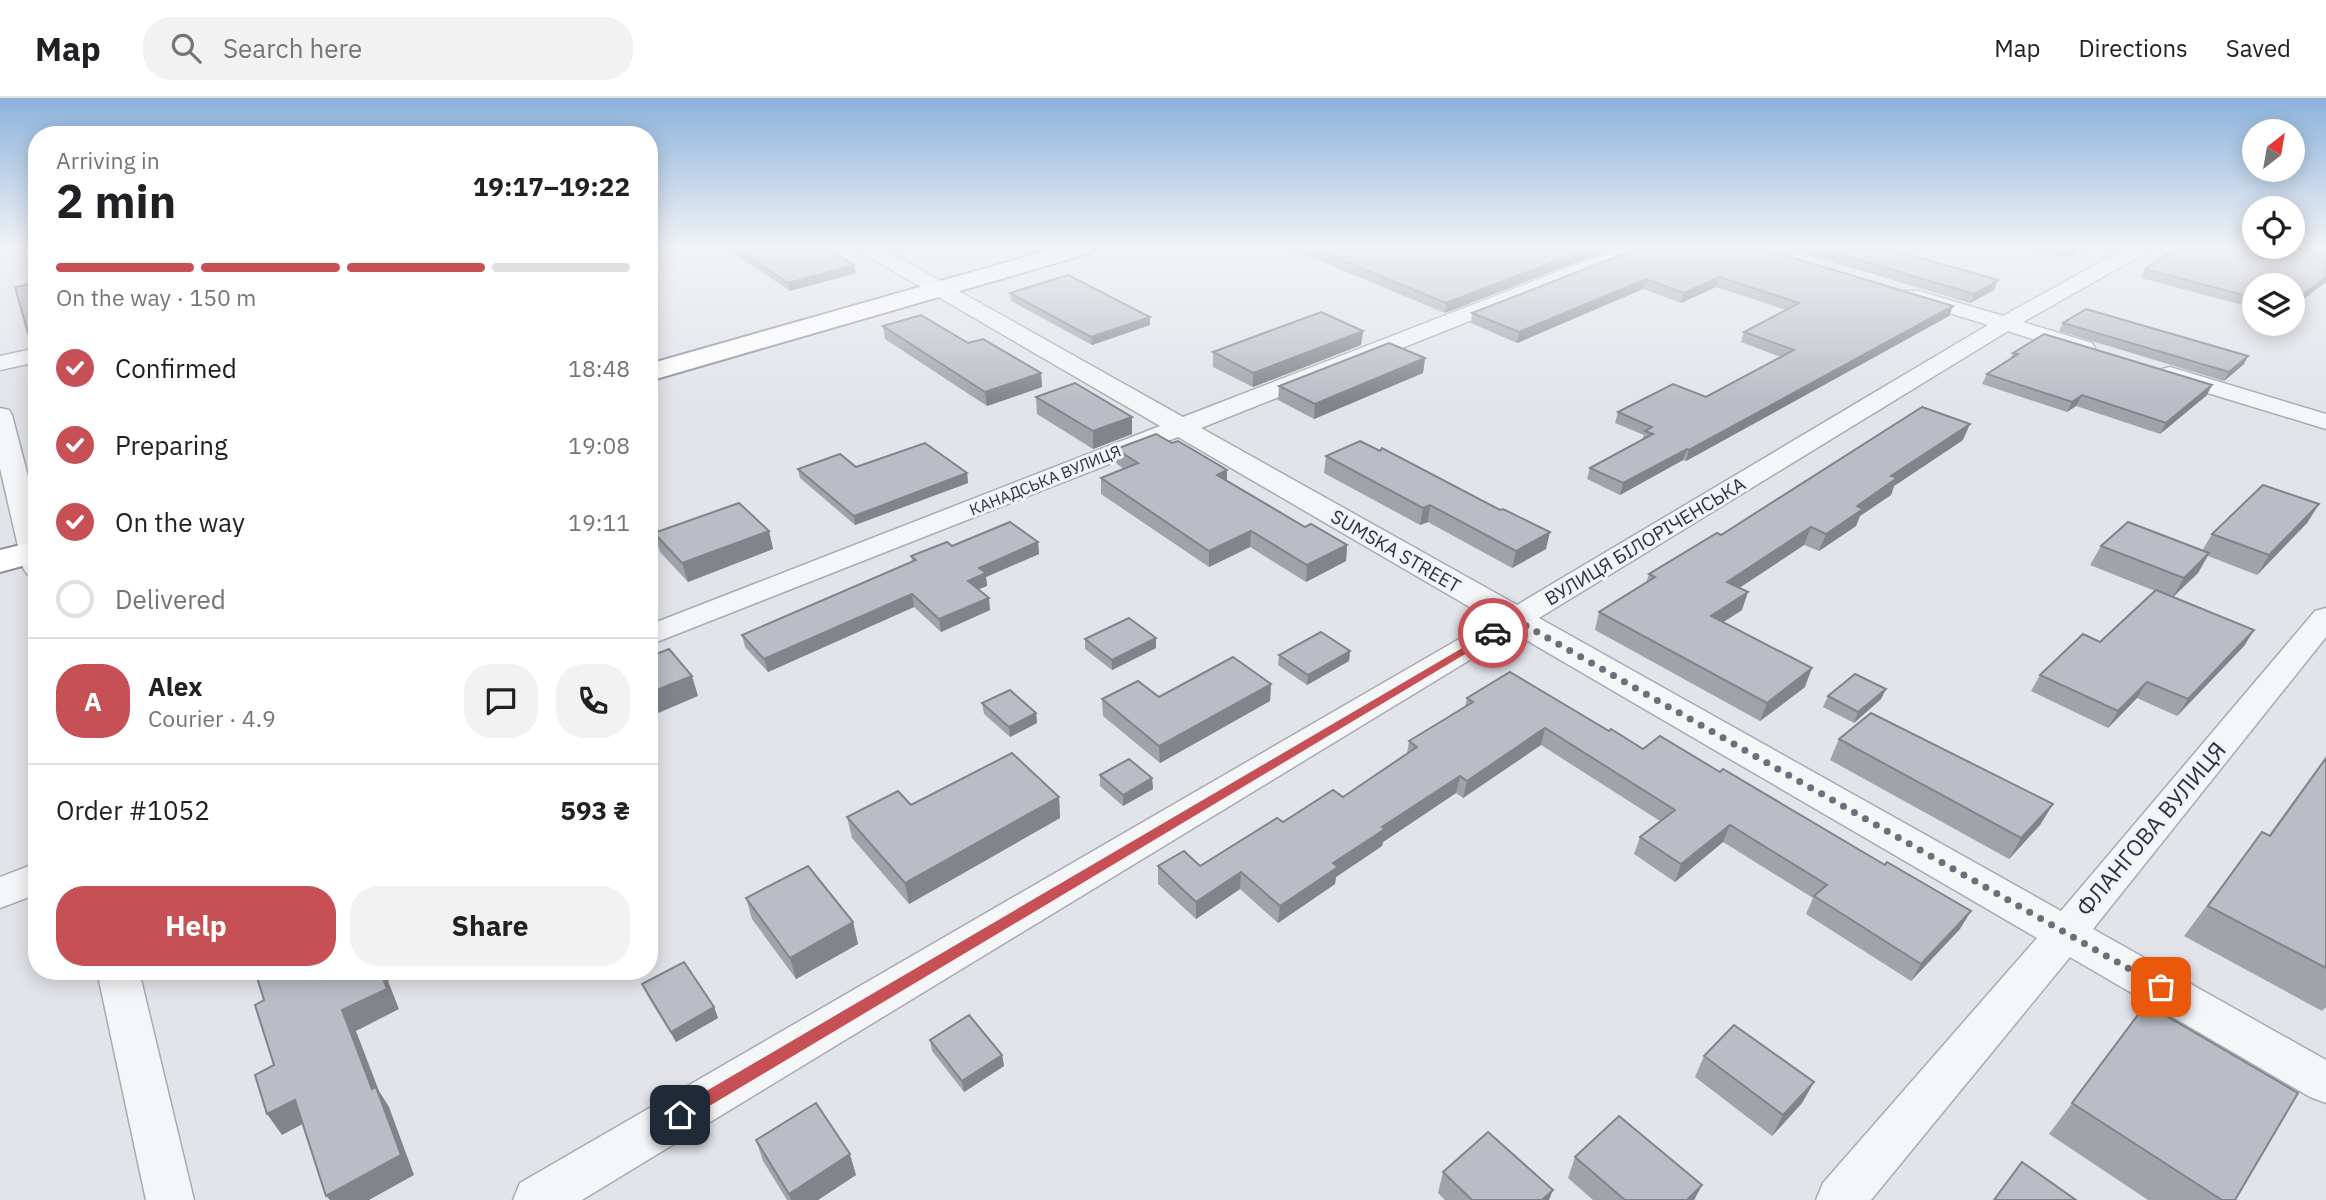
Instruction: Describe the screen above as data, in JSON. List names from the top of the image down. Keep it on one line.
{"streets":{"street":["КАНАДСЬКА ВУЛИЦЯ","ВУЛИЦЯ БІЛОРІЧЕНСЬКА","SUMSKA STREET","ФЛАНГОВА ВУЛИЦЯ"]},"crossings":[["КАНАДСЬКА ВУЛИЦЯ","SUMSKA STREET"],["ВУЛИЦЯ БІЛОРІЧЕНСЬКА","SUMSKA STREET"],["SUMSKA STREET","ФЛАНГОВА ВУЛИЦЯ"]],"north":"top right","page":{"header":"Map","search":"Search here","nav":["Map","Directions","Saved"],"heading":["2 min","Arriving in","19:17–19:22"],"panel":["Alex","Courier · 4.9","Order #1052","593 ₴"],"bar":"On the way · 150 m","list":[["Confirmed","18:48"],["Preparing","19:08"],["On the way","19:11"],"Delivered"],"round":"A","buttons":["Help","Share"]}}
